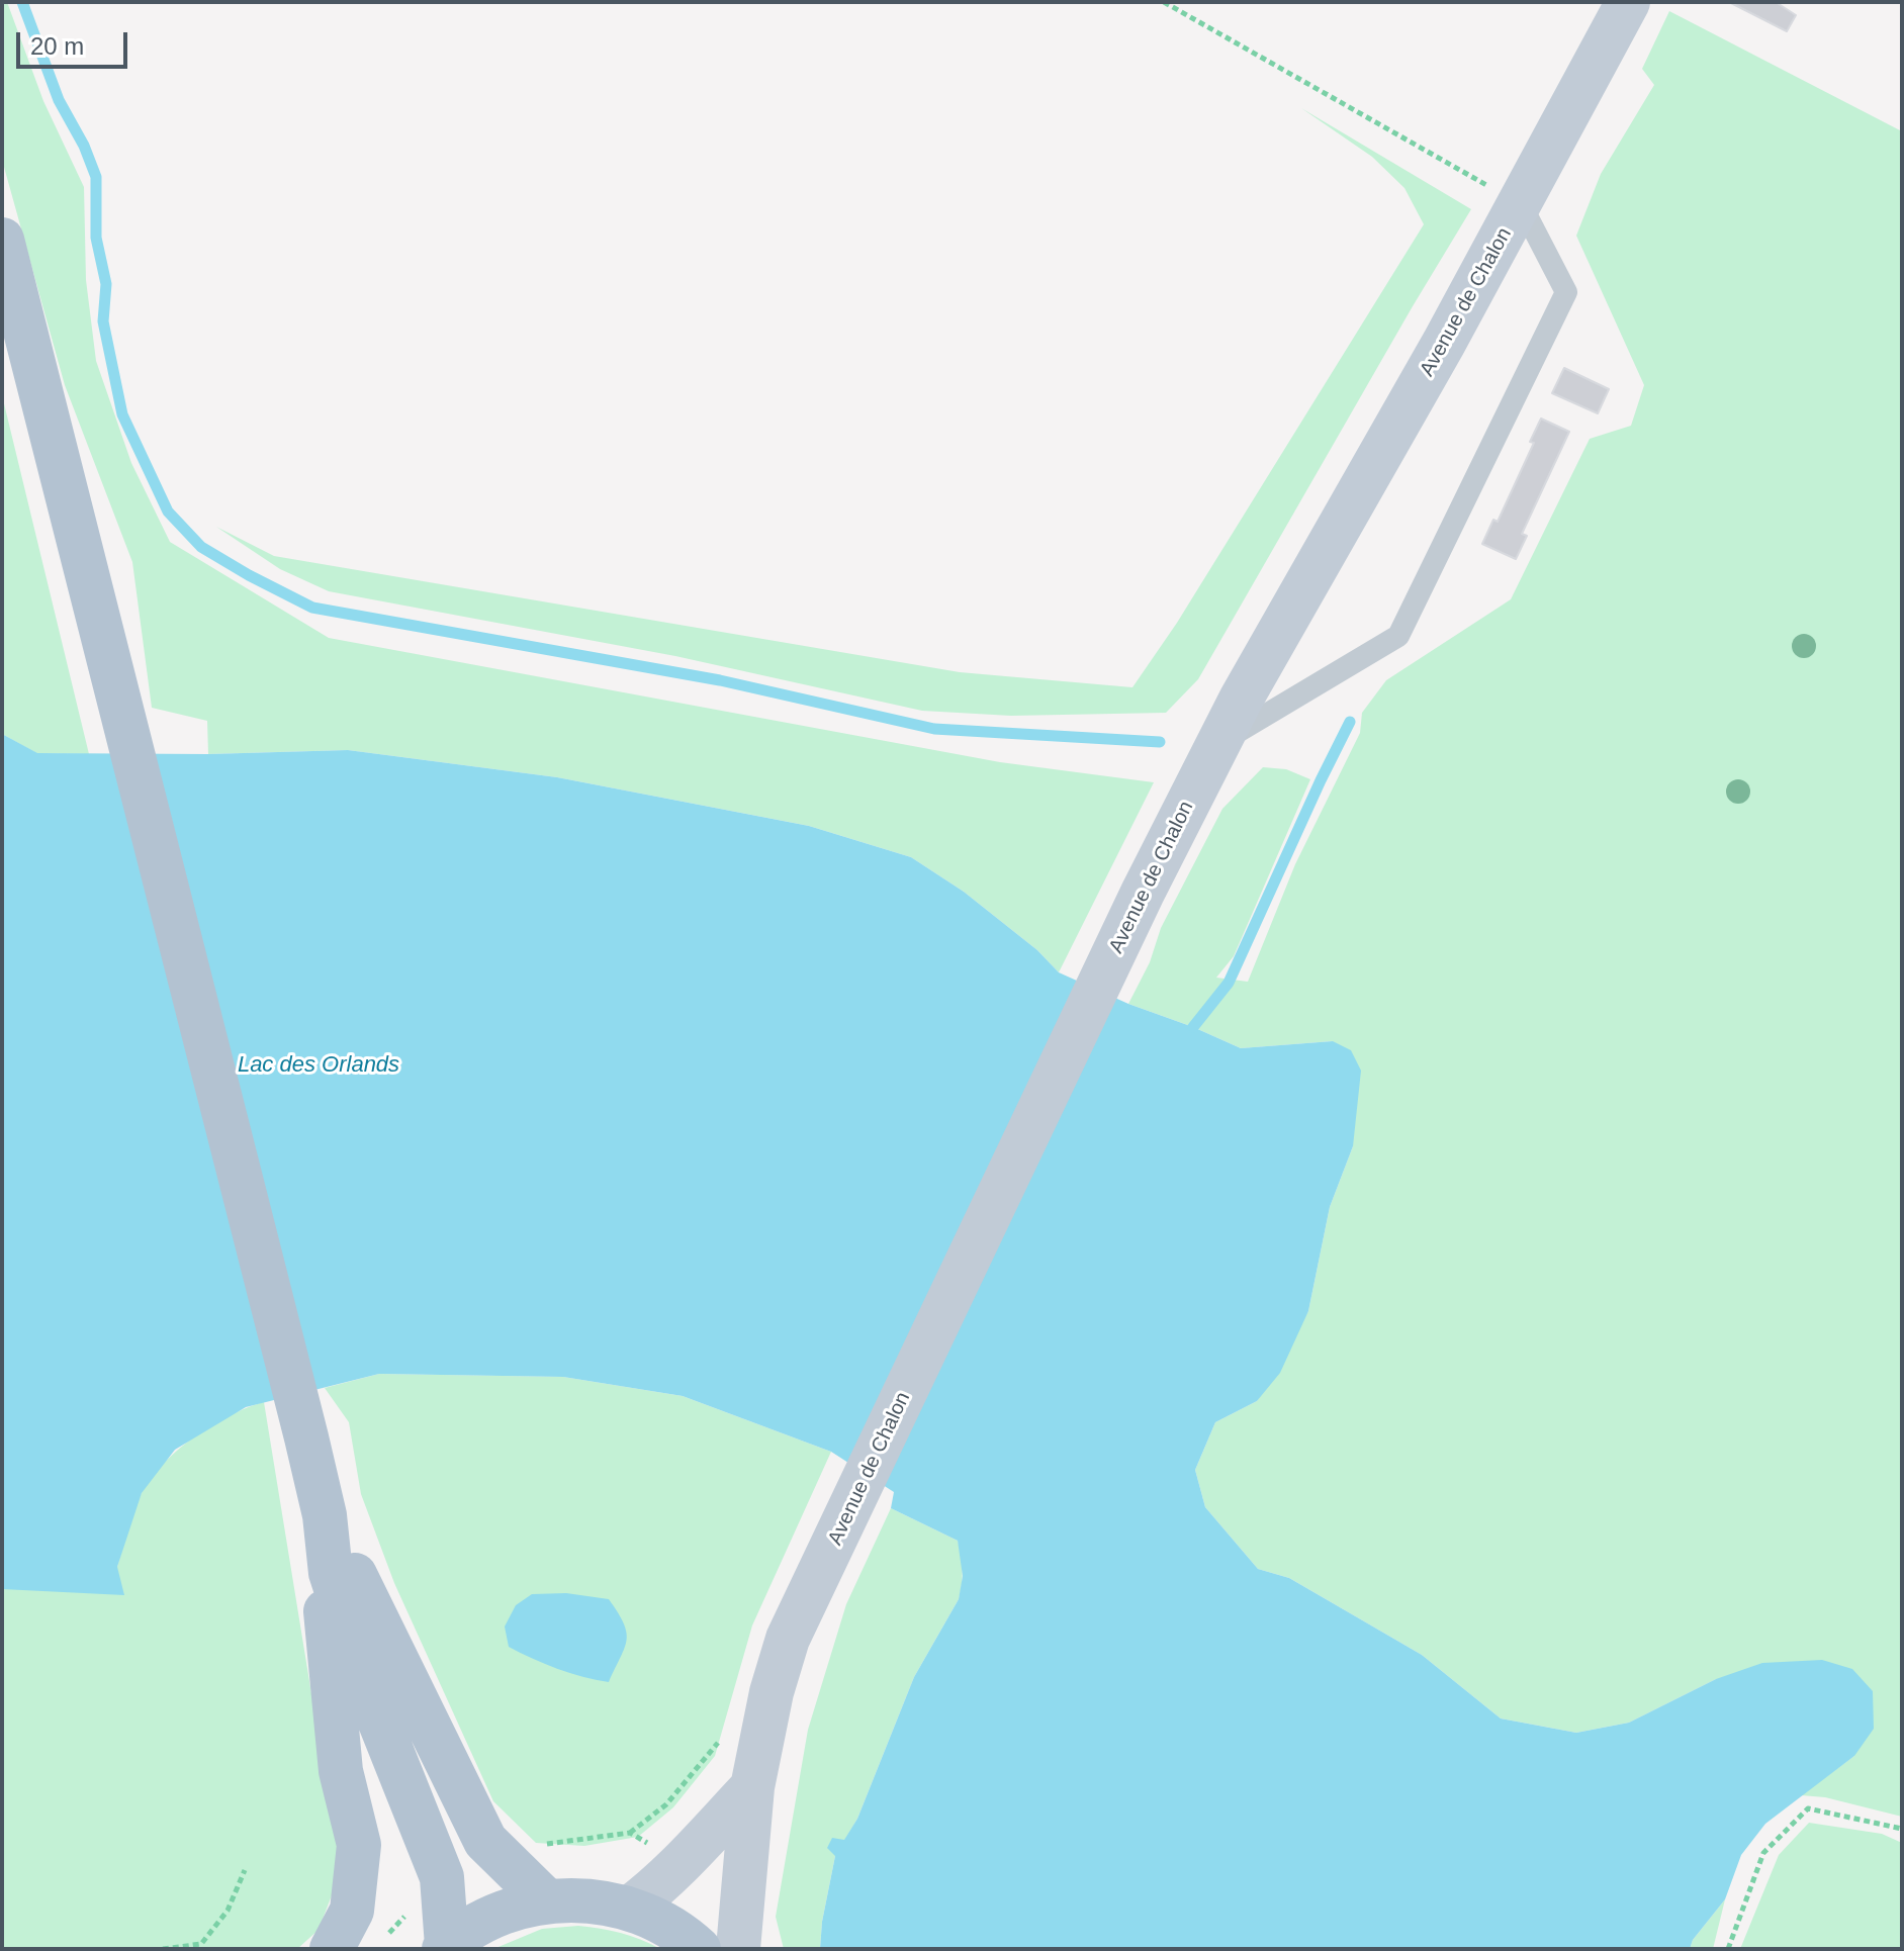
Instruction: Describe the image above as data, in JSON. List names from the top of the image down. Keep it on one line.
{"streets":{"main road":["Avenue de Chalon"]},"water":["Lac des Orlands"],"scale_bar":"20 m"}
